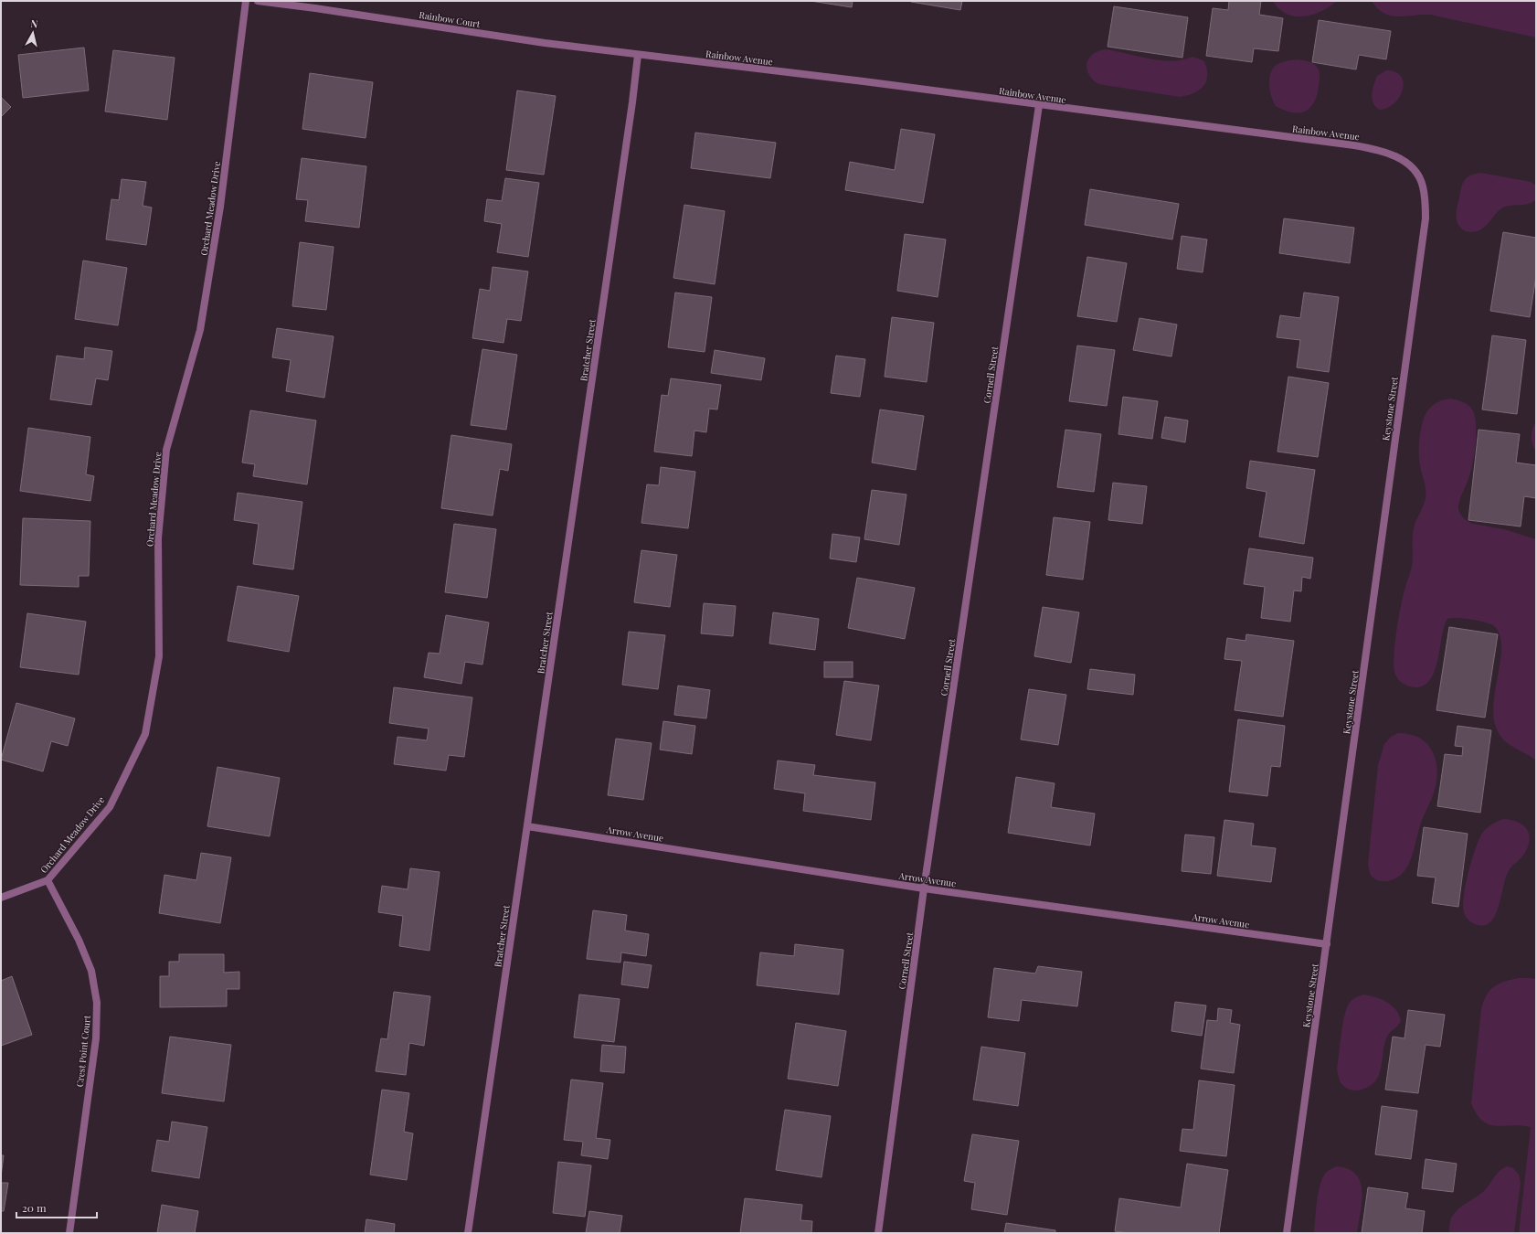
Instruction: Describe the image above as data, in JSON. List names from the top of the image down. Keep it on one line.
{"streets":{"street":["Rainbow Court","Rainbow Avenue","Orchard Meadow Drive","Bratcher Street","Cornell Street","Keystone Street","Arrow Avenue","Crest Point Court"]},"crossings":[["Rainbow Court","Rainbow Avenue"],["Rainbow Court","Bratcher Street"],["Rainbow Avenue","Bratcher Street"],["Rainbow Avenue","Cornell Street"],["Rainbow Avenue","Keystone Street"],["Orchard Meadow Drive","Crest Point Court"],["Bratcher Street","Arrow Avenue"],["Cornell Street","Arrow Avenue"],["Keystone Street","Arrow Avenue"]],"scale_bar":"20 m","north":"top"}
